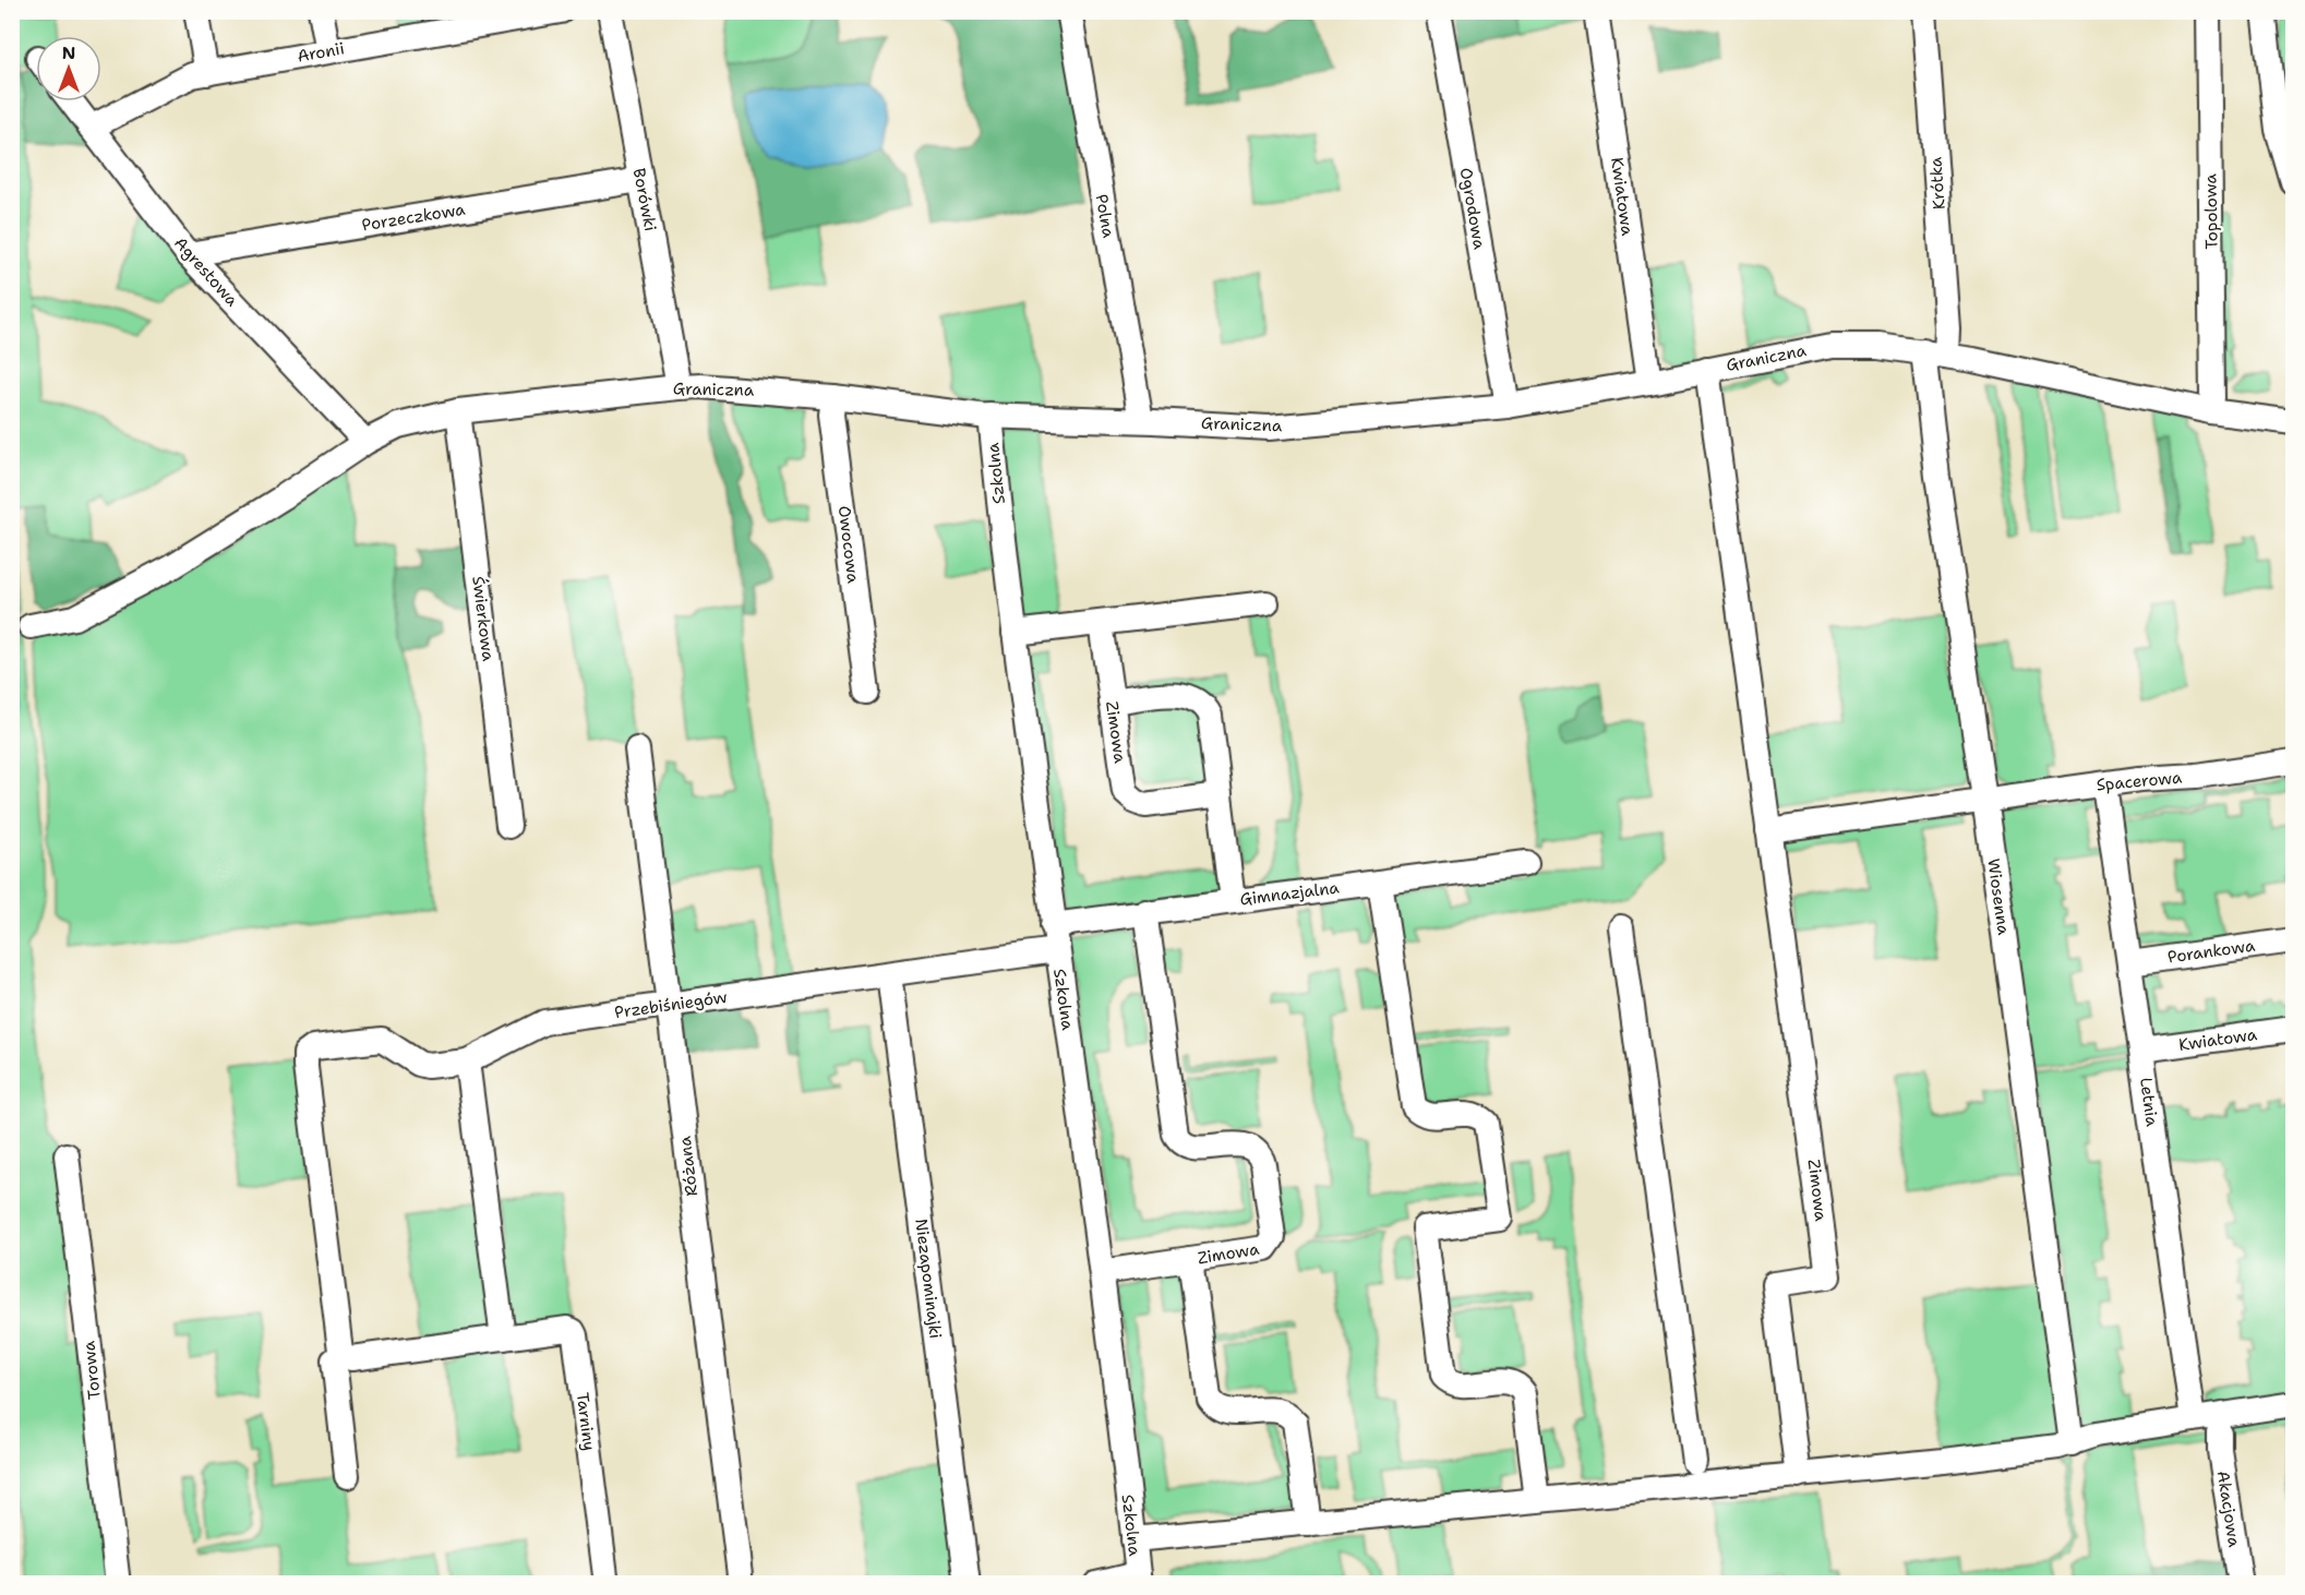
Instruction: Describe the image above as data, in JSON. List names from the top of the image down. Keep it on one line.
{"streets":{"street":["Aronii","Krótka","Kwiatowa","Borówki","Ogrodowa","Topolowa","Polna","Porzeczkowa","Agrestowa","Graniczna","Szkolna","Owocowa","Świerkowa","Zimowa","Spacerowa","Gimnazjalna","Wiosenna","Porankowa","Przebiśniegów","Letnia","Różana","Niezapominajki","Torowa","Tarniny","Akacjowa"]},"crossings":[["Aronii","Agrestowa"],["Krótka","Graniczna"],["Krótka","Wiosenna"],["Kwiatowa","Graniczna"],["Kwiatowa","Letnia"],["Borówki","Porzeczkowa"],["Borówki","Graniczna"],["Ogrodowa","Graniczna"],["Topolowa","Graniczna"],["Polna","Graniczna"],["Porzeczkowa","Agrestowa"],["Agrestowa","Graniczna"],["Graniczna","Szkolna"],["Graniczna","Owocowa"],["Graniczna","Świerkowa"],["Graniczna","Wiosenna"],["Szkolna","Gimnazjalna"],["Szkolna","Przebiśniegów"],["Zimowa","Spacerowa"],["Zimowa","Gimnazjalna"],["Spacerowa","Wiosenna"],["Spacerowa","Letnia"],["Porankowa","Letnia"],["Przebiśniegów","Różana"],["Przebiśniegów","Niezapominajki"],["Przebiśniegów","Tarniny"]],"north":"top"}
